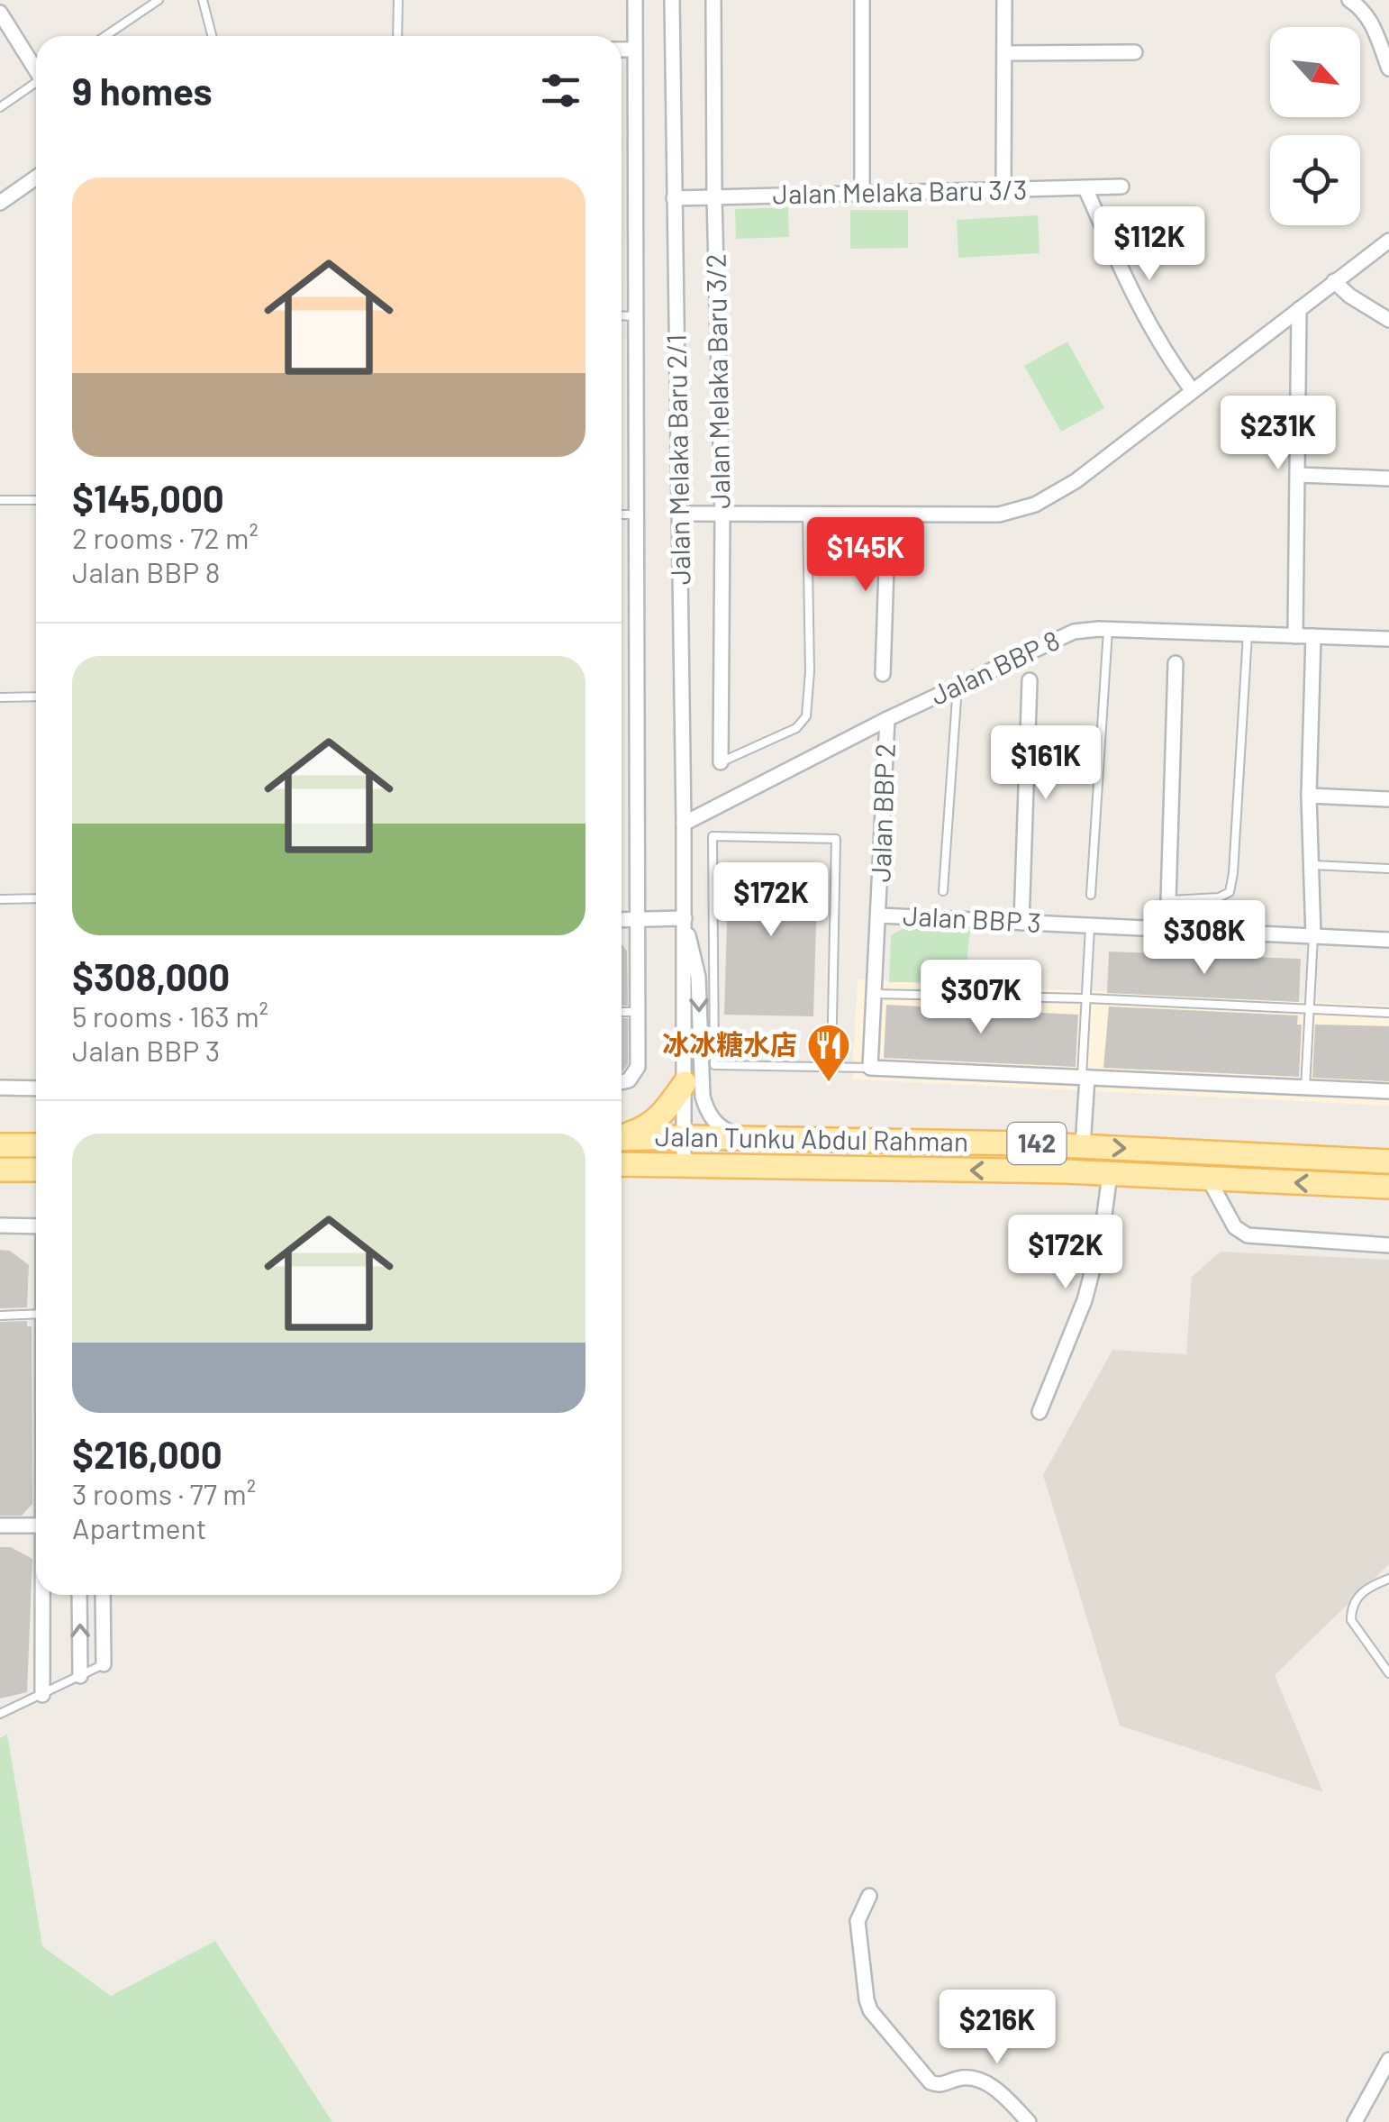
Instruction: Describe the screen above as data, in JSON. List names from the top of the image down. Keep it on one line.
{"streets":{"main road":["Jalan Tunku Abdul Rahman","142"],"street":["Jalan Melaka Baru 3/3","Jalan Melaka Baru 3/2","Jalan Melaka Baru 2/1","Jalan BBP 8","Jalan BBP 2","Jalan BBP 3"]},"crossings":[["Jalan Melaka Baru 3/3","Jalan Melaka Baru 3/2"],["Jalan Melaka Baru 3/3","Jalan Melaka Baru 2/1"],["Jalan Melaka Baru 2/1","Jalan BBP 8"],["Jalan BBP 8","Jalan BBP 2"],["Jalan BBP 2","Jalan BBP 3"]],"places":{"restaurant":["冰冰糖水店"]},"north":"bottom right","page":{"heading":"9 homes","list":[{"name":"$145,000","note":"2 rooms · 72 m² · Jalan BBP 8"},{"name":"$308,000","note":"5 rooms · 163 m² · Jalan BBP 3"},{"name":"$216,000","note":"3 rooms · 77 m² · Apartment"}],"price":["$112K","$231K","$145K","$161K","$172K","$308K","$307K","$172K","$216K"]}}
